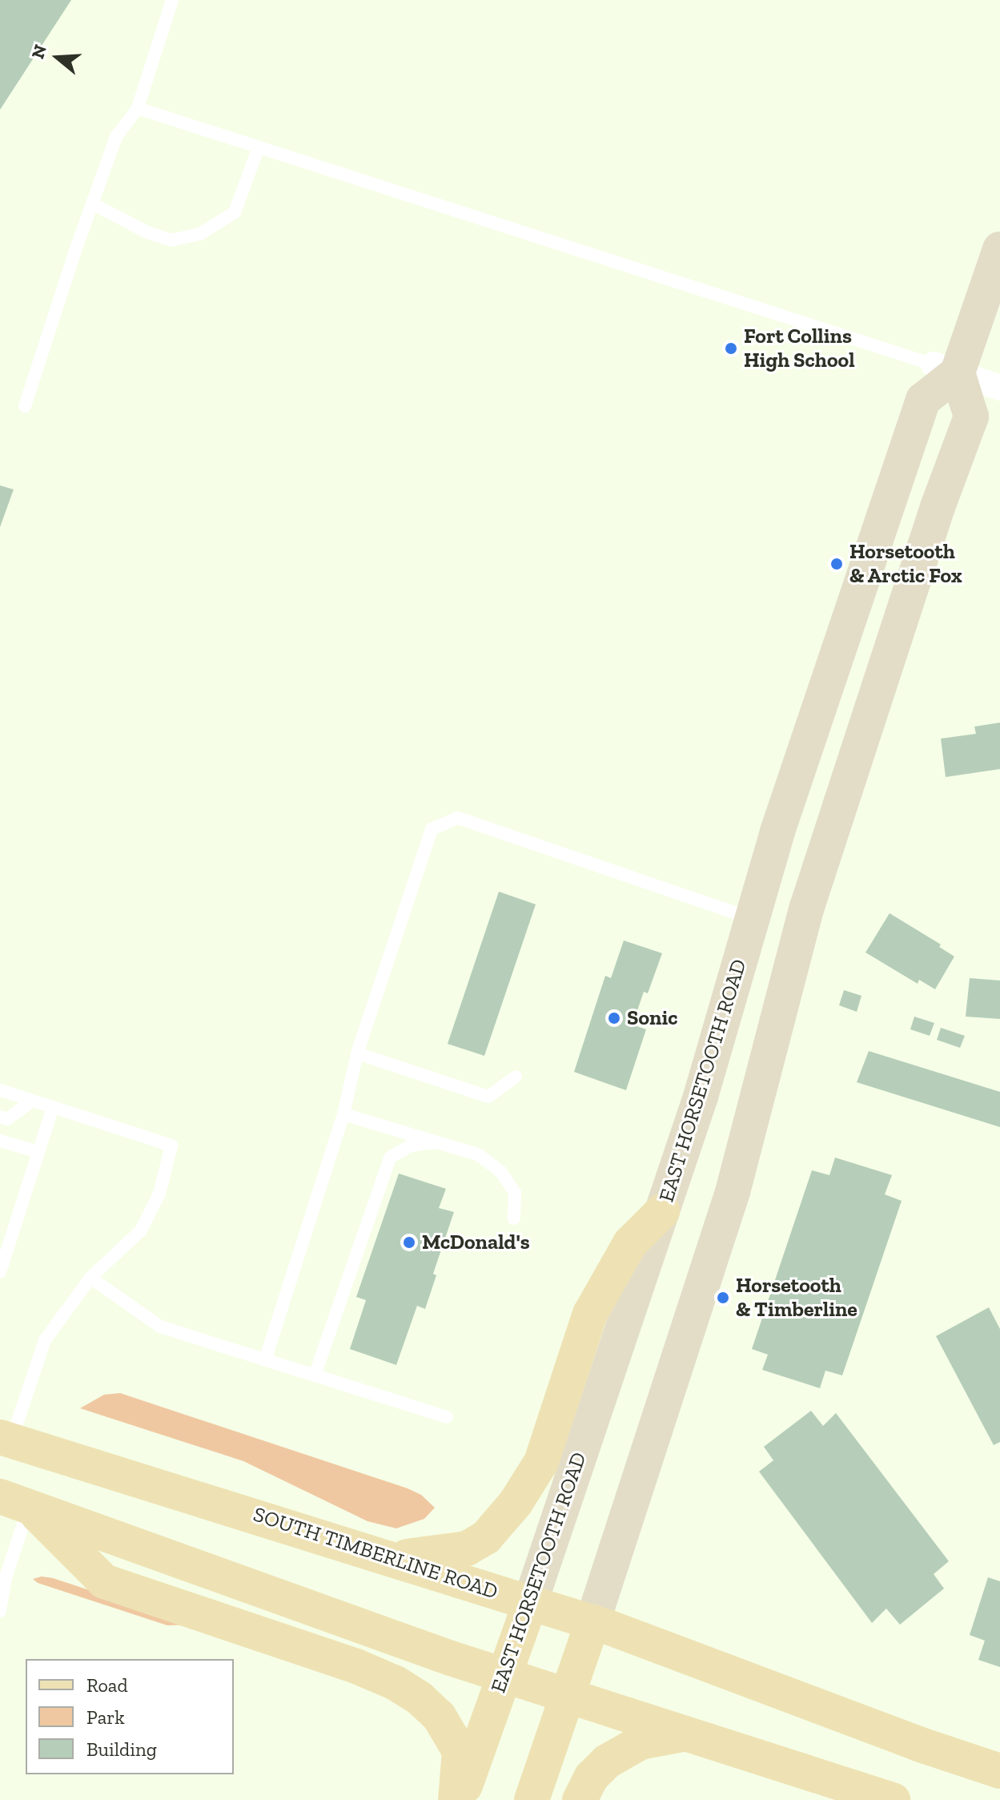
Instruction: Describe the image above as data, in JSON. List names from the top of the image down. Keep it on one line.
{"streets":{"main road":["EAST HORSETOOTH ROAD","SOUTH TIMBERLINE ROAD"]},"crossings":[["EAST HORSETOOTH ROAD","SOUTH TIMBERLINE ROAD"]],"places":["Fort Collins High School","Horsetooth & Arctic Fox","Sonic","McDonald's","Horsetooth & Timberline"],"legend":["Road","Park","Building"],"north":"left"}
